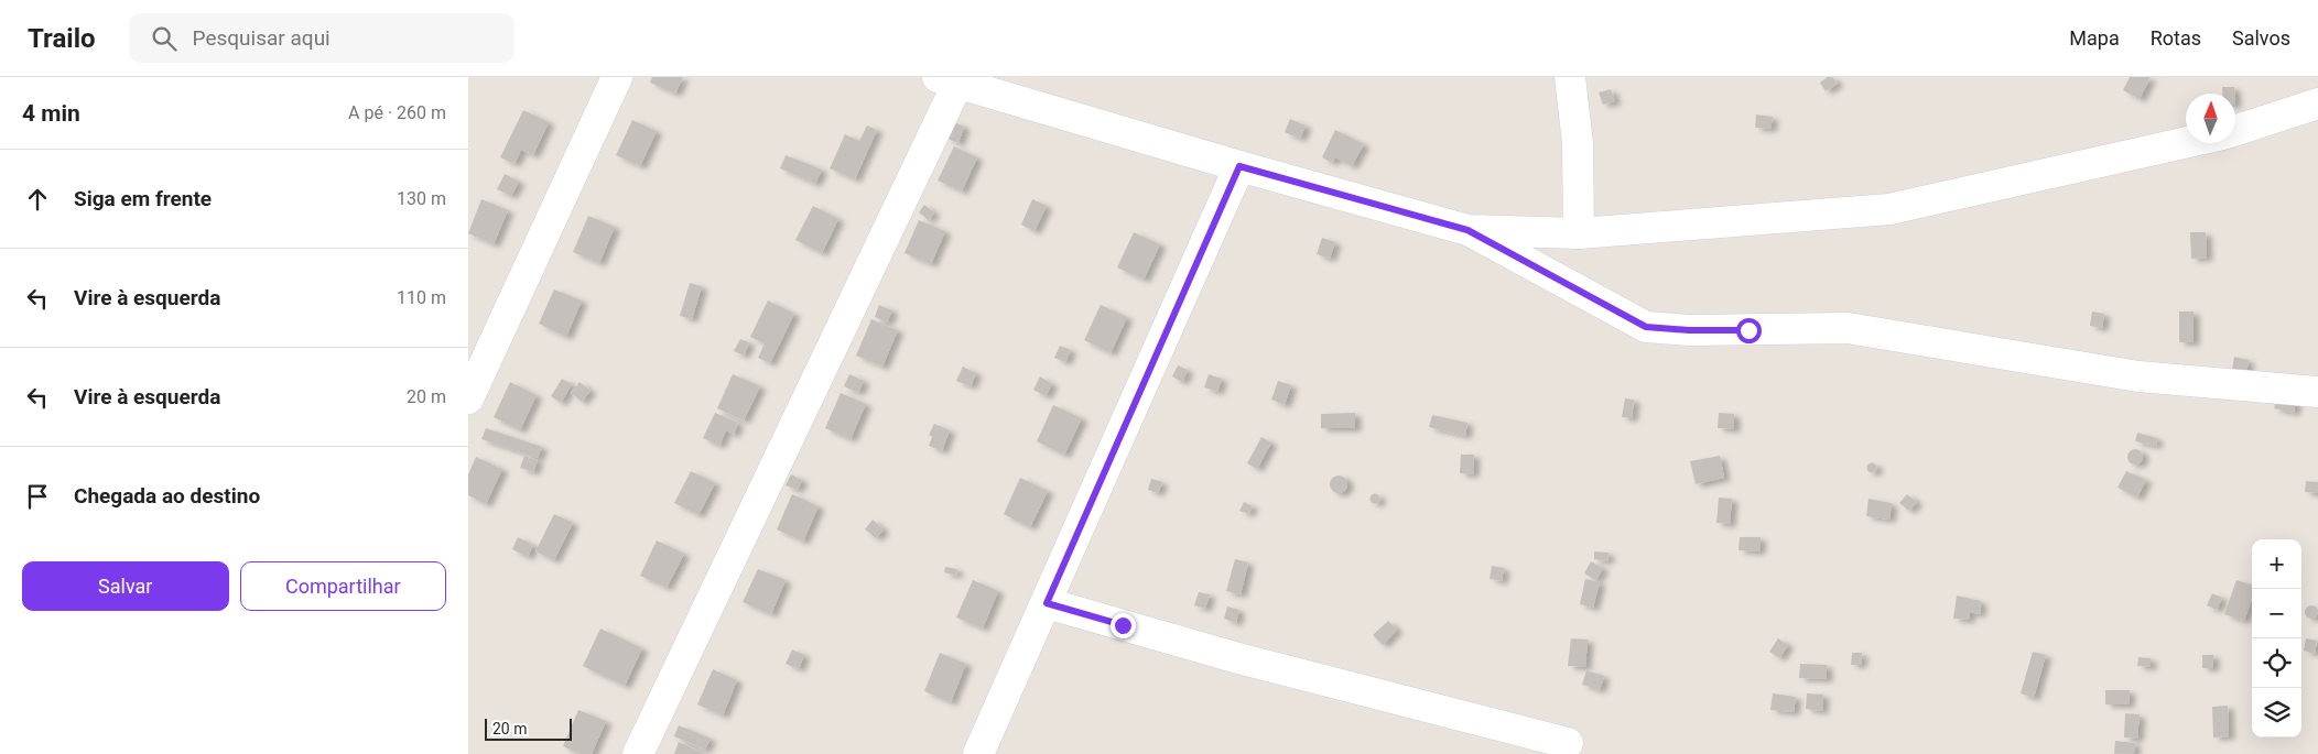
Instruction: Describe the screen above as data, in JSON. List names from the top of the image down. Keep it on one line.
{"scale_bar":"20 m","north":"top","page":{"header":"Trailo","search":"Pesquisar aqui","nav":["Mapa","Rotas","Salvos"],"heading":["4 min","A pé · 260 m"],"list":[["Siga em frente","130 m"],["Vire à esquerda","110 m"],["Vire à esquerda","20 m"],"Chegada ao destino"],"map_buttons":["+","−"],"buttons":["Salvar","Compartilhar"],"scale":"20 m"}}
